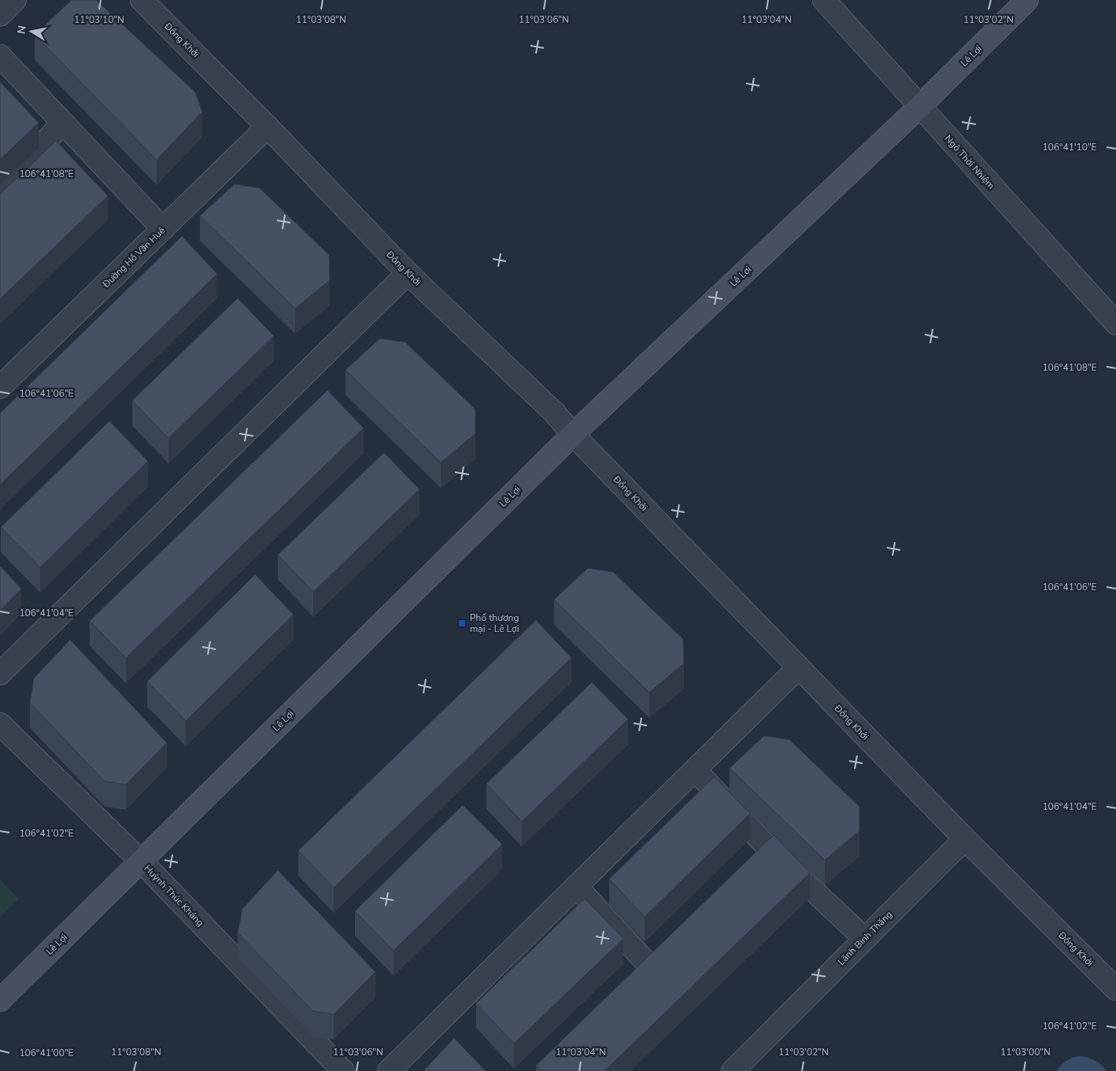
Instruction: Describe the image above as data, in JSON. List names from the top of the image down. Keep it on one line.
{"streets":{"main road":["Lê Lợi"],"street":["Đồng Khởi","Ngô Thời Nhiệm","Đường Hồ Văn Huê","Huỳnh Thúc Kháng","Lãnh Binh Thăng"]},"crossings":[["Đồng Khởi","Lê Lợi"],["Đồng Khởi","Đường Hồ Văn Huê"],["Đồng Khởi","Lãnh Binh Thăng"],["Lê Lợi","Ngô Thời Nhiệm"],["Lê Lợi","Huỳnh Thúc Kháng"]],"places":{"transit":["Phố thương mại - Lê Lợi"]},"north":"left","coordinates":["11°03'10\"N","11°03'08\"N","11°03'06\"N","11°03'04\"N","11°03'02\"N","106°41'10\"E","106°41'08\"E","106°41'06\"E","106°41'04\"E","106°41'02\"E","11°03'00\"N","106°41'00\"E"]}
